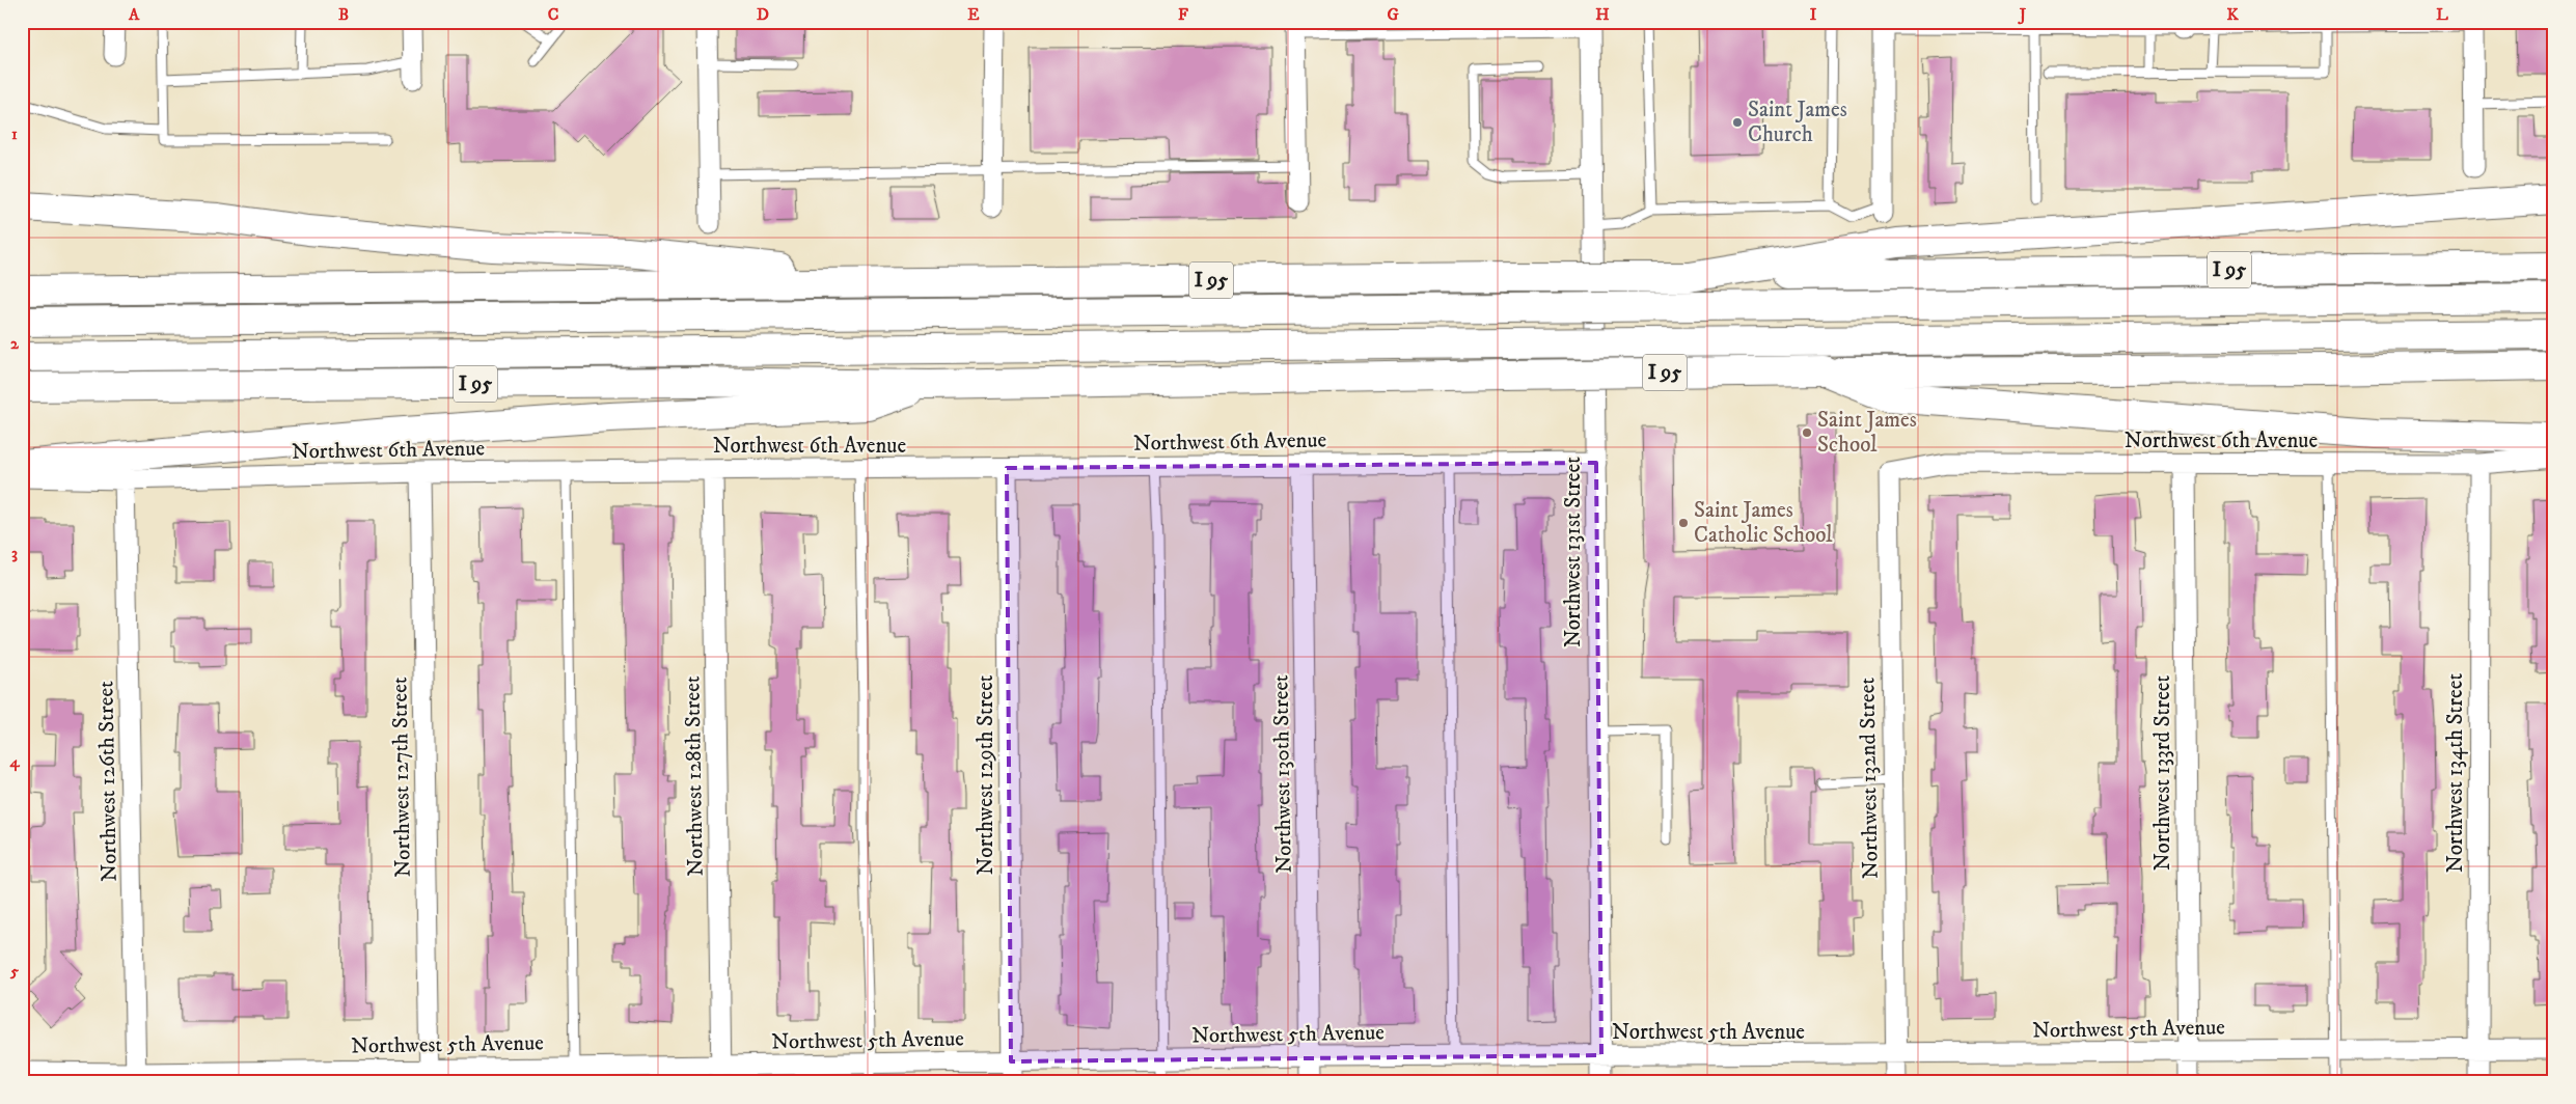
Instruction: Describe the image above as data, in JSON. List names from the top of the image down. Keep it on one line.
{"streets":{"highway":["I 95"],"street":["Northwest 6th Avenue","Northwest 131st Street","Northwest 133rd Street","Northwest 134th Street","Northwest 130th Street","Northwest 129th Street","Northwest 128th Street","Northwest 127th Street","Northwest 132nd Street","Northwest 126th Street","Northwest 5th Avenue"]},"crossings":[["Northwest 6th Avenue","Northwest 131st Street"],["Northwest 6th Avenue","Northwest 133rd Street"],["Northwest 6th Avenue","Northwest 134th Street"],["Northwest 6th Avenue","Northwest 130th Street"],["Northwest 6th Avenue","Northwest 129th Street"],["Northwest 6th Avenue","Northwest 128th Street"],["Northwest 6th Avenue","Northwest 127th Street"],["Northwest 6th Avenue","Northwest 132nd Street"],["Northwest 6th Avenue","Northwest 126th Street"],["Northwest 131st Street","Northwest 5th Avenue"],["Northwest 133rd Street","Northwest 5th Avenue"],["Northwest 134th Street","Northwest 5th Avenue"],["Northwest 130th Street","Northwest 5th Avenue"],["Northwest 129th Street","Northwest 5th Avenue"],["Northwest 128th Street","Northwest 5th Avenue"],["Northwest 127th Street","Northwest 5th Avenue"],["Northwest 132nd Street","Northwest 5th Avenue"],["Northwest 126th Street","Northwest 5th Avenue"]],"places":["Saint James Church","Saint James School","Saint James Catholic School"],"grid":{"columns":["A","B","C","D","E","F","G","H","I","J","K","L"],"rows":["1","2","3","4","5"]}}
